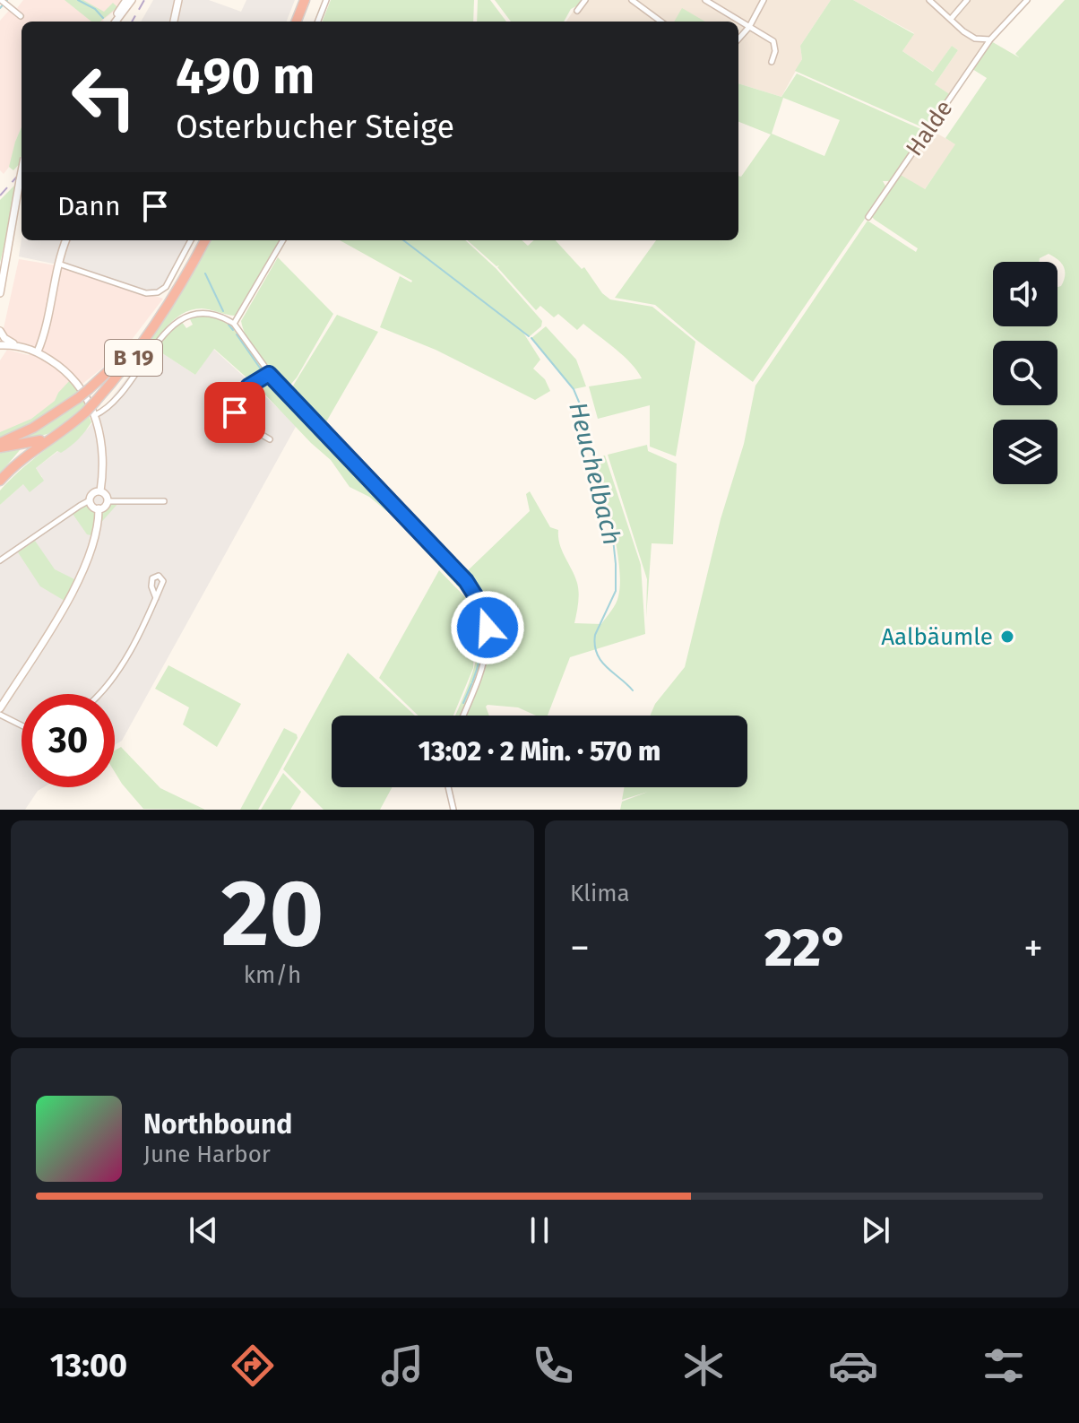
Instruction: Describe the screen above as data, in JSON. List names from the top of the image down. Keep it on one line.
{"streets":{"highway":["B 19"],"street":["Halde"]},"water":["Heuchelbach"],"places":["Aalbäumle"],"page":{"turn":["490 m","Osterbucher Steige"],"then":"Dann","limit":"30","trip":"13:02 · 2 Min. · 570 m","tile":[["20","km/h"],"Klima"],"heat":["−","22°","+"],"song":["Northbound","June Harbor"],"tabs":"13:00"}}
